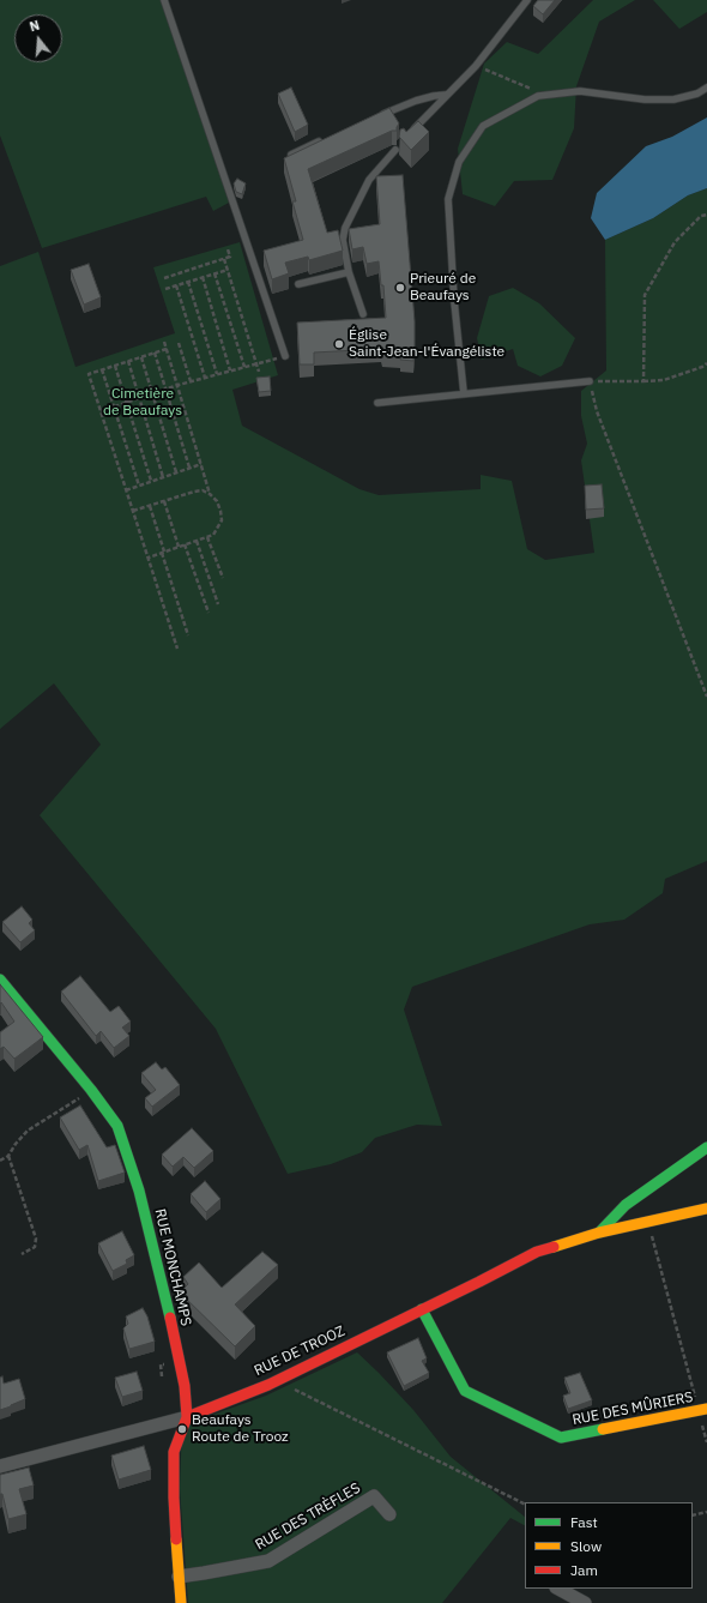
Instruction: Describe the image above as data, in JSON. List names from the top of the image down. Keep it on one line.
{"streets":{"street":["RUE MONCHAMPS","RUE DE TROOZ","RUE DES MÛRIERS","RUE DES TRÈFLES"]},"crossings":[["RUE MONCHAMPS","RUE DE TROOZ"],["RUE MONCHAMPS","RUE DES TRÈFLES"],["RUE DE TROOZ","RUE DES MÛRIERS"]],"parks":["Cimetière de Beaufays"],"places":["Prieuré de Beaufays","Église Saint-Jean-l'Évangéliste","Beaufays Route de Trooz"],"legend":["Fast","Slow","Jam"],"north":"top"}
